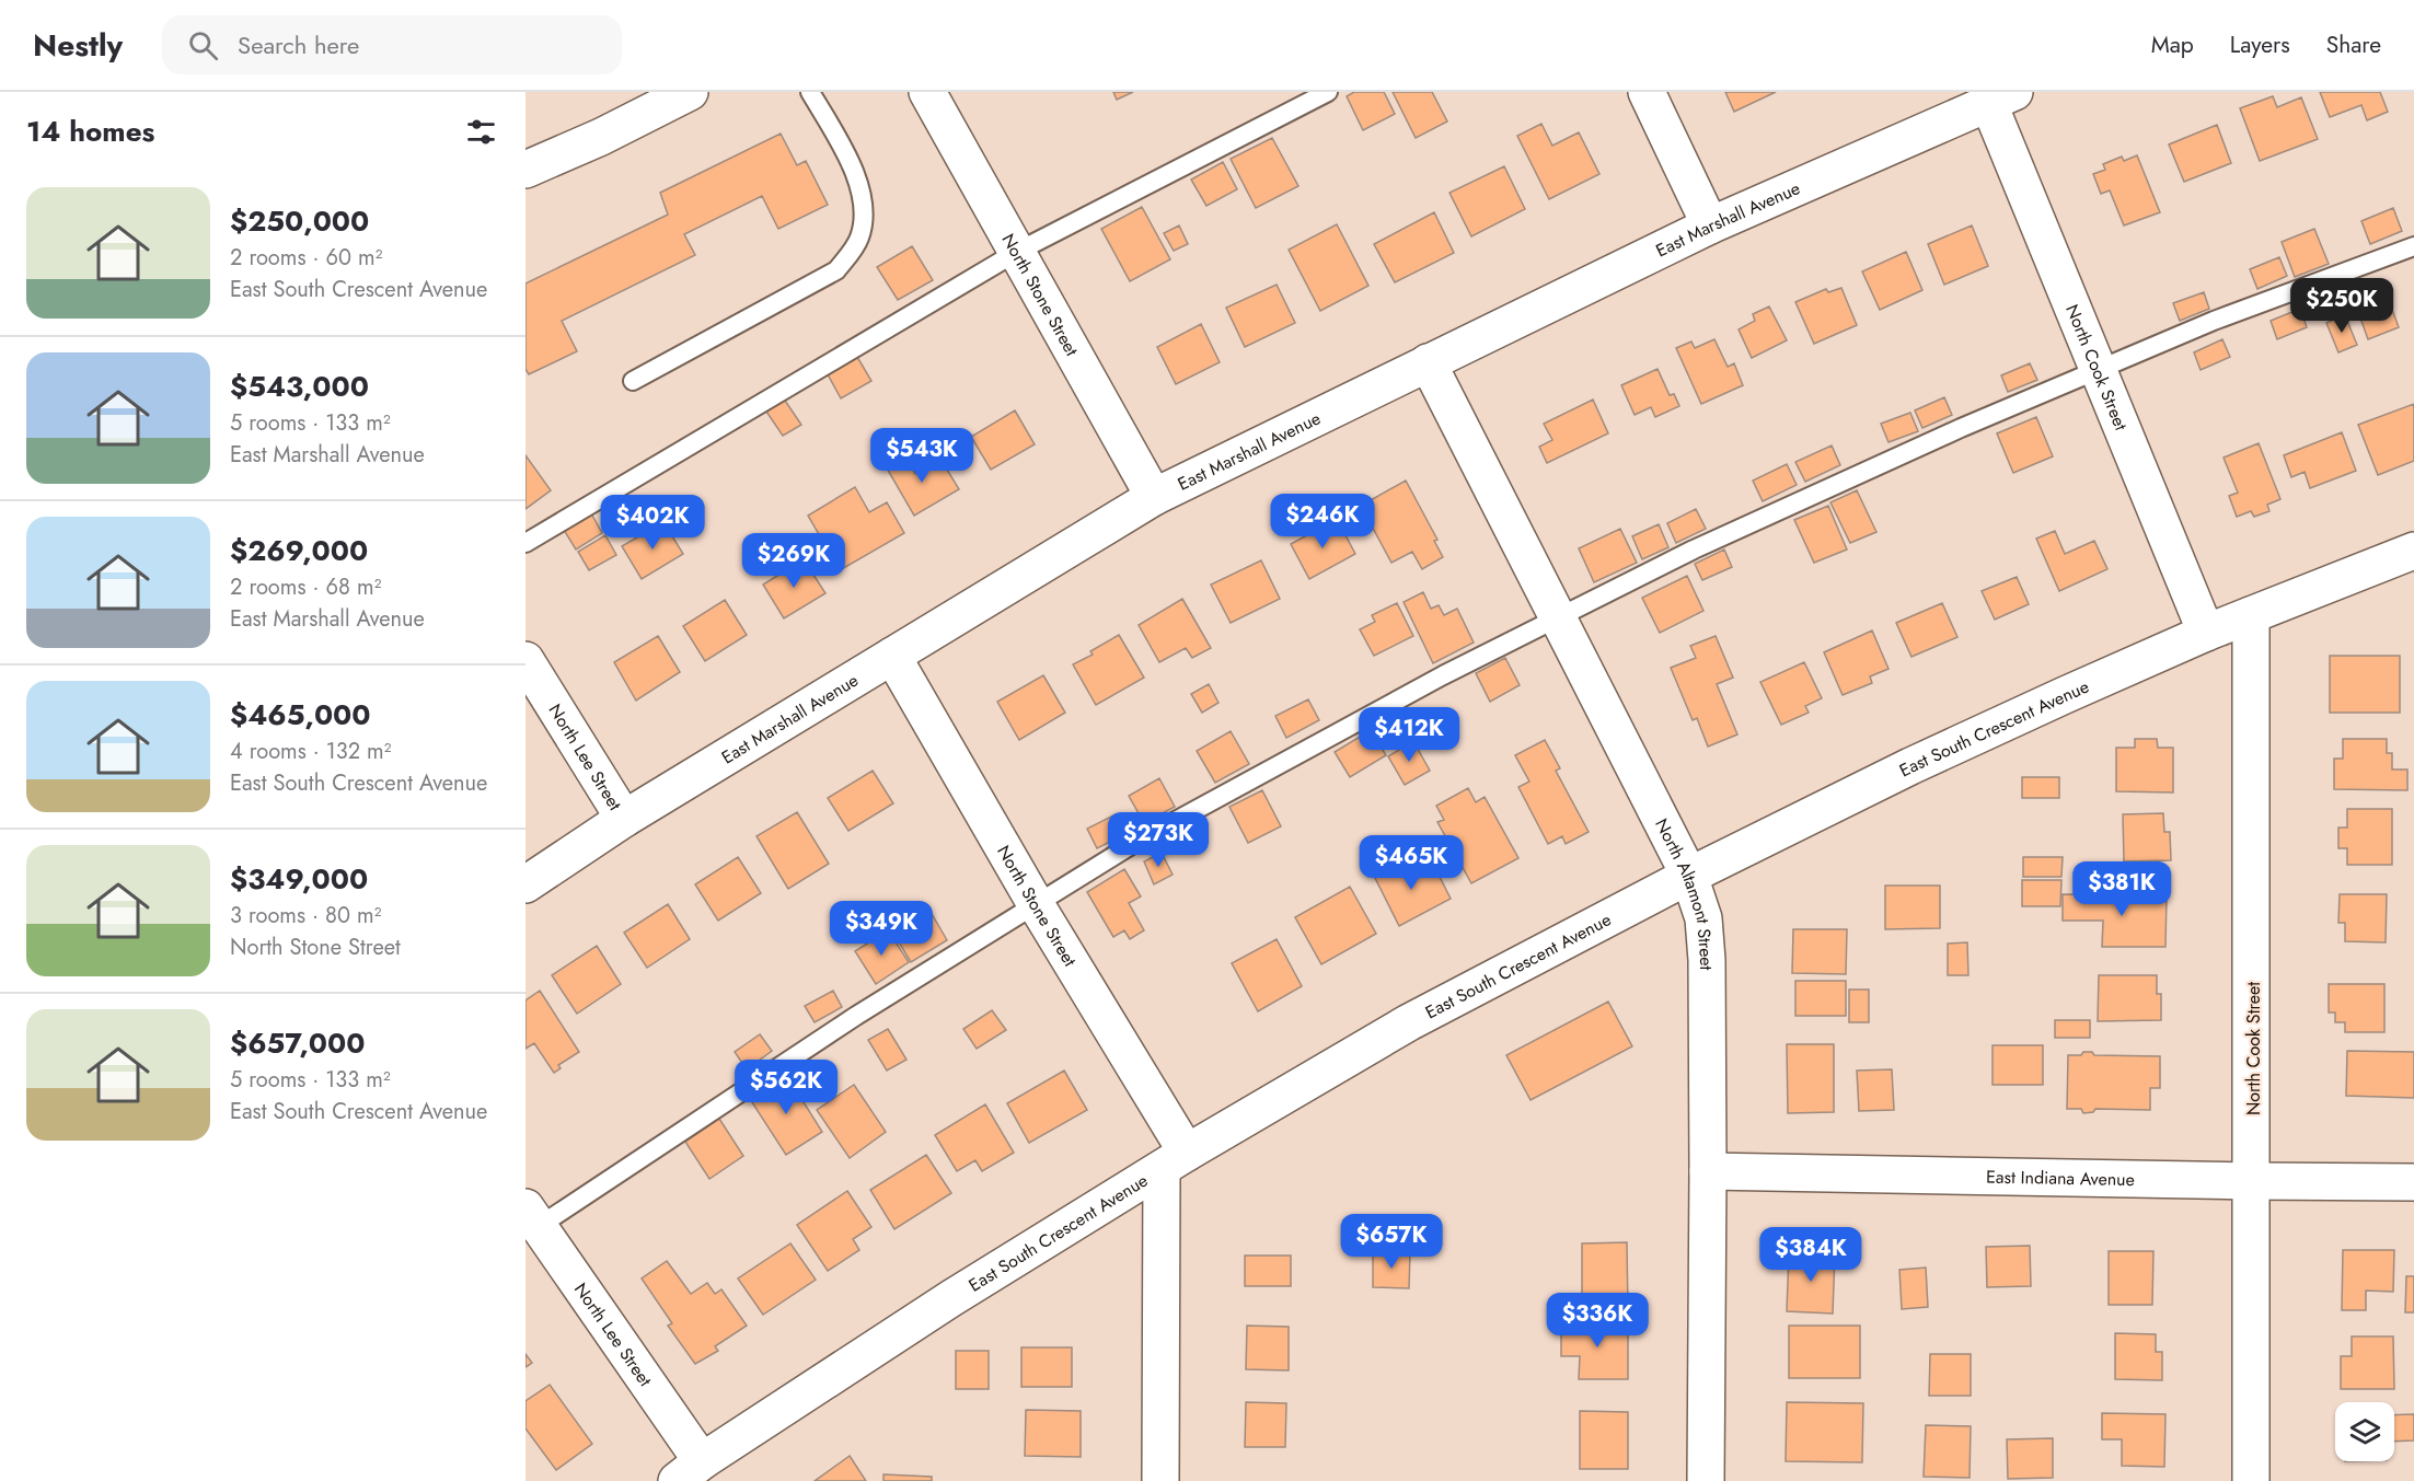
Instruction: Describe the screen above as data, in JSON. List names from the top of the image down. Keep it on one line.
{"streets":{"street":["East Marshall Avenue","North Stone Street","North Cook Street","East South Crescent Avenue","North Lee Street","North Altamont Street","East Indiana Avenue"]},"crossings":[["East Marshall Avenue","North Stone Street"],["East Marshall Avenue","North Cook Street"],["East Marshall Avenue","North Lee Street"],["East Marshall Avenue","North Altamont Street"],["North Stone Street","East South Crescent Avenue"],["North Cook Street","East South Crescent Avenue"],["North Cook Street","East Indiana Avenue"],["East South Crescent Avenue","North Lee Street"],["East South Crescent Avenue","North Altamont Street"],["North Altamont Street","East Indiana Avenue"]],"page":{"header":"Nestly","search":"Search here","nav":["Map","Layers","Share"],"heading":"14 homes","list":[{"name":"$250,000","note":"2 rooms · 60 m² · East South Crescent Avenue"},{"name":"$543,000","note":"5 rooms · 133 m² · East Marshall Avenue"},{"name":"$269,000","note":"2 rooms · 68 m² · East Marshall Avenue"},{"name":"$465,000","note":"4 rooms · 132 m² · East South Crescent Avenue"},{"name":"$349,000","note":"3 rooms · 80 m² · North Stone Street"},{"name":"$657,000","note":"5 rooms · 133 m² · East South Crescent Avenue"}],"price":["$250K","$543K","$246K","$402K","$269K","$412K","$273K","$465K","$381K","$349K","$562K","$657K","$384K","$336K"]}}
